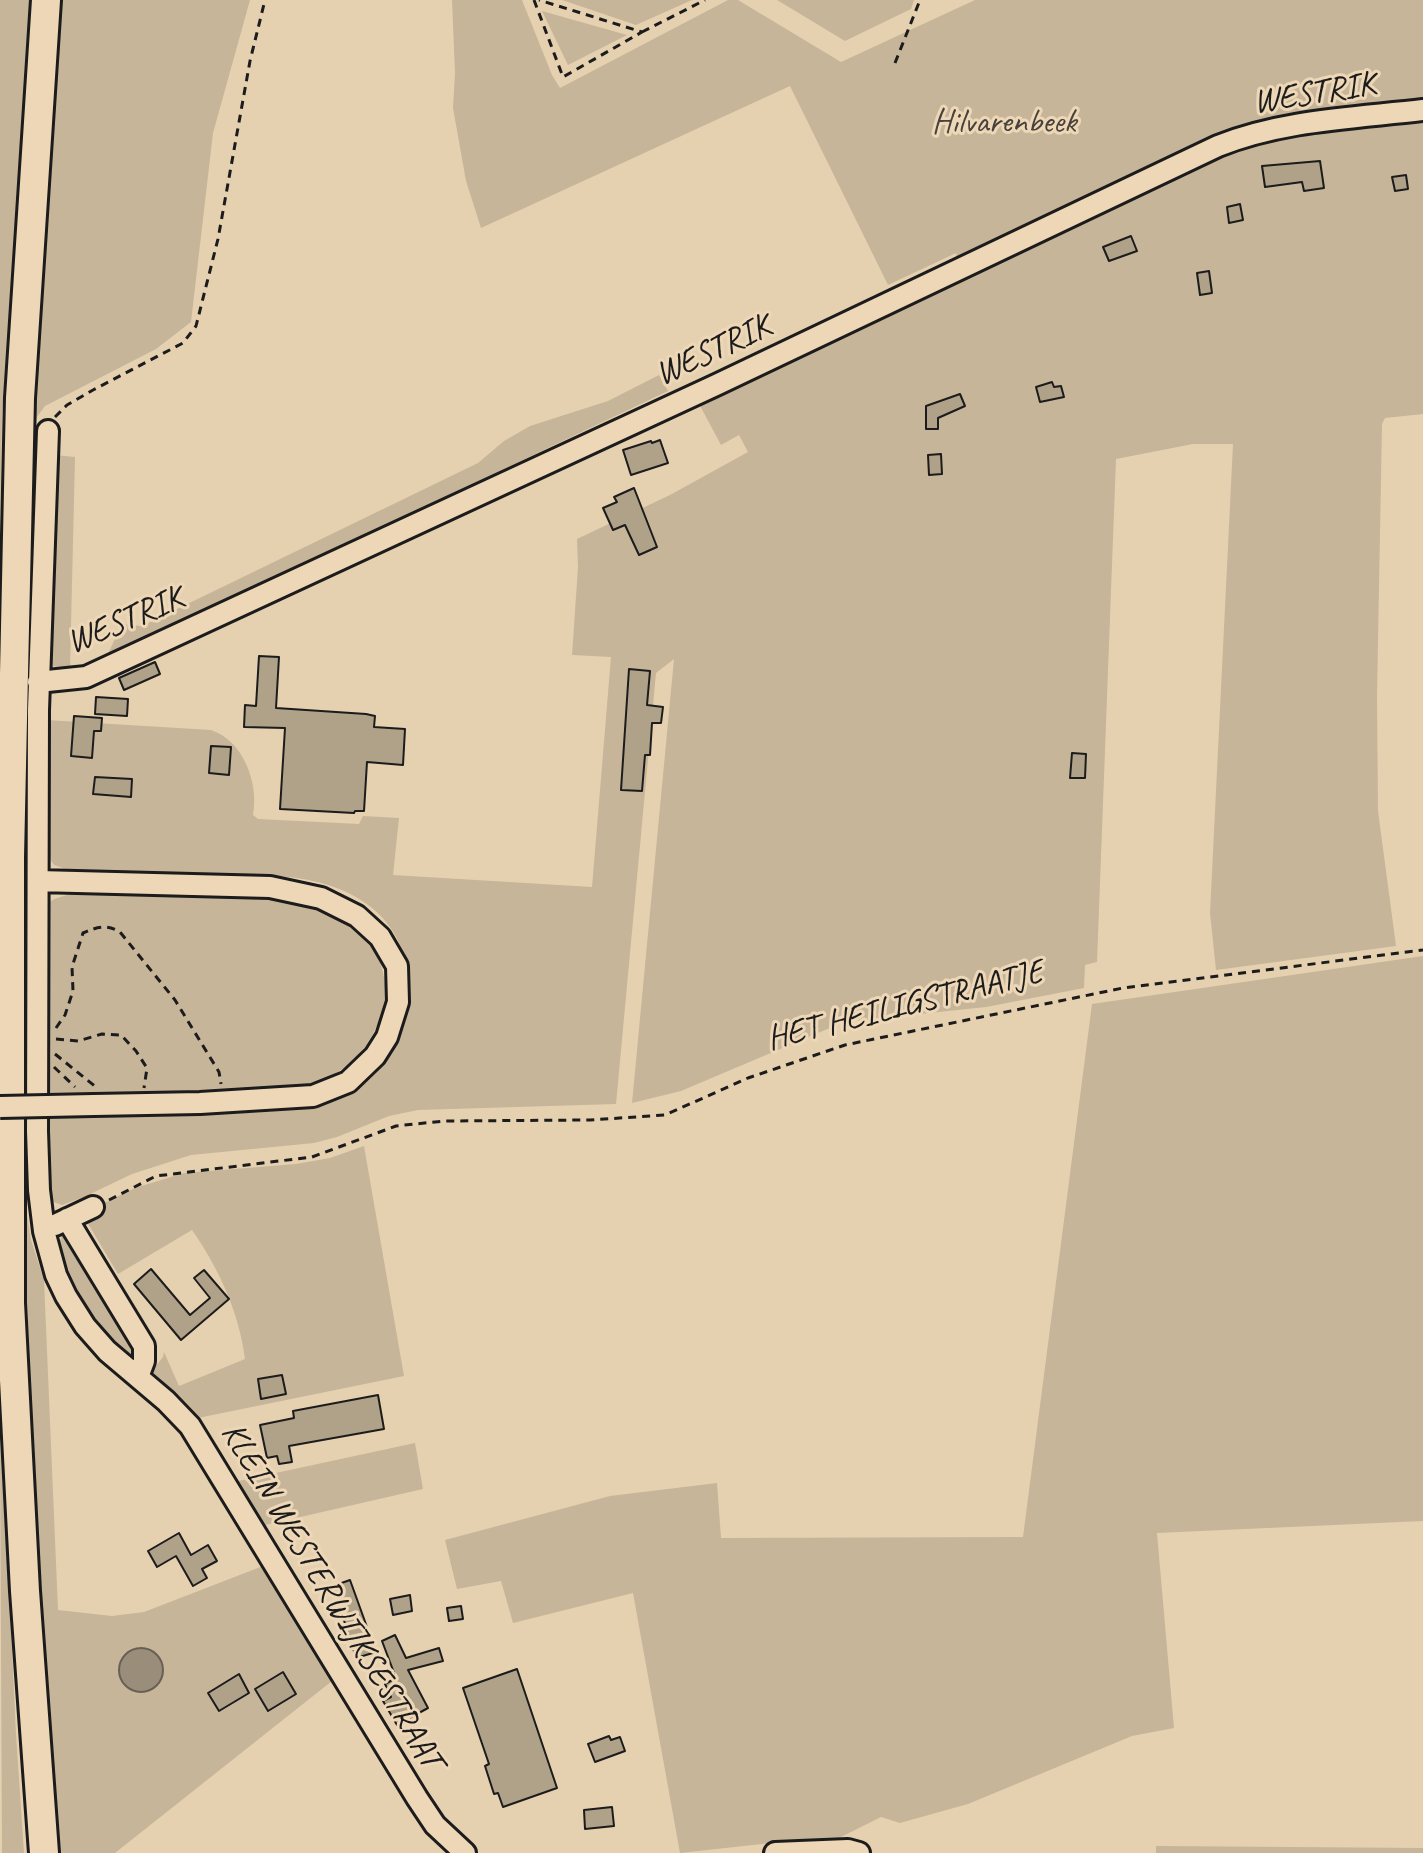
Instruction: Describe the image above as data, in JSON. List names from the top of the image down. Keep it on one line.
{"streets":{"street":["WESTRIK","KLEIN WESTERWIJKSESTRAAT"],"path":["HET HEILIGSTRAATJE"]},"crossings":[["WESTRIK","KLEIN WESTERWIJKSESTRAAT"]],"parks":["Hilvarenbeek"]}
